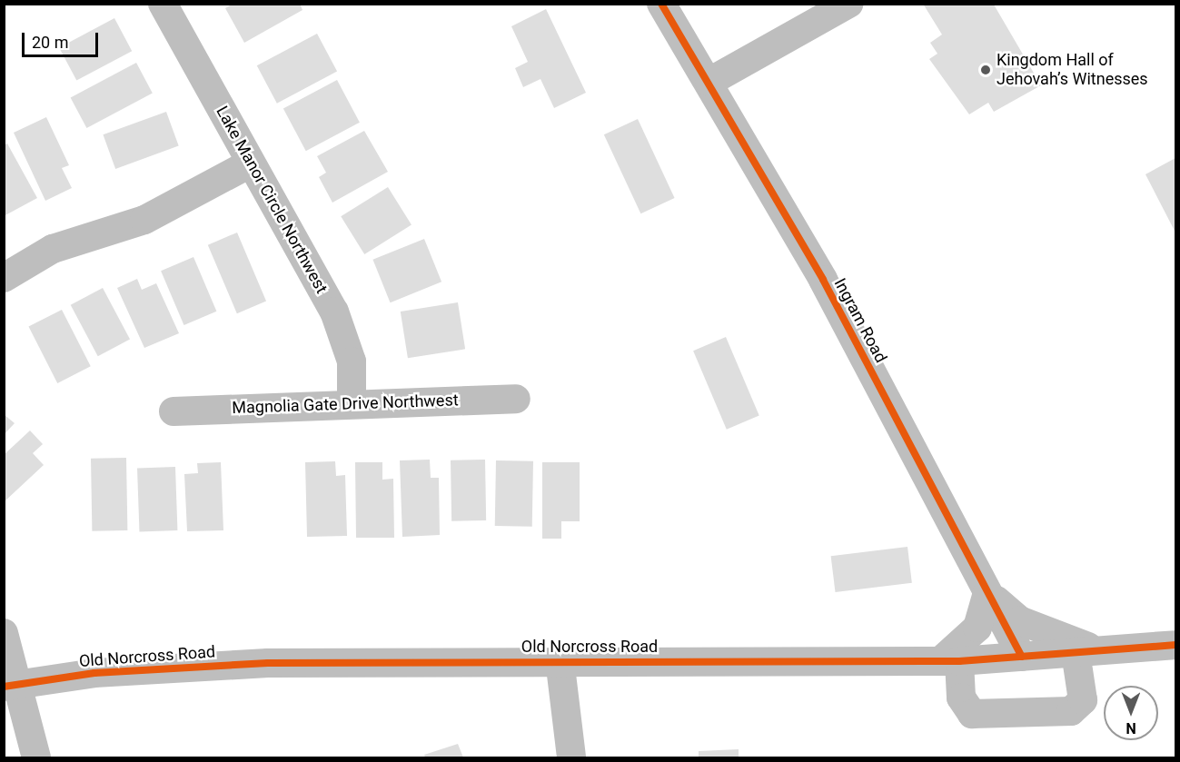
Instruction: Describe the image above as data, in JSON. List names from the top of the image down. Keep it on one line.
{"streets":{"street":["Lake Manor Circle Northwest","Ingram Road","Magnolia Gate Drive Northwest","Old Norcross Road"]},"crossings":[["Lake Manor Circle Northwest","Magnolia Gate Drive Northwest"],["Ingram Road","Old Norcross Road"]],"places":["Kingdom Hall of Jehovah’s Witnesses"],"scale_bar":"20 m","north":"bottom"}
